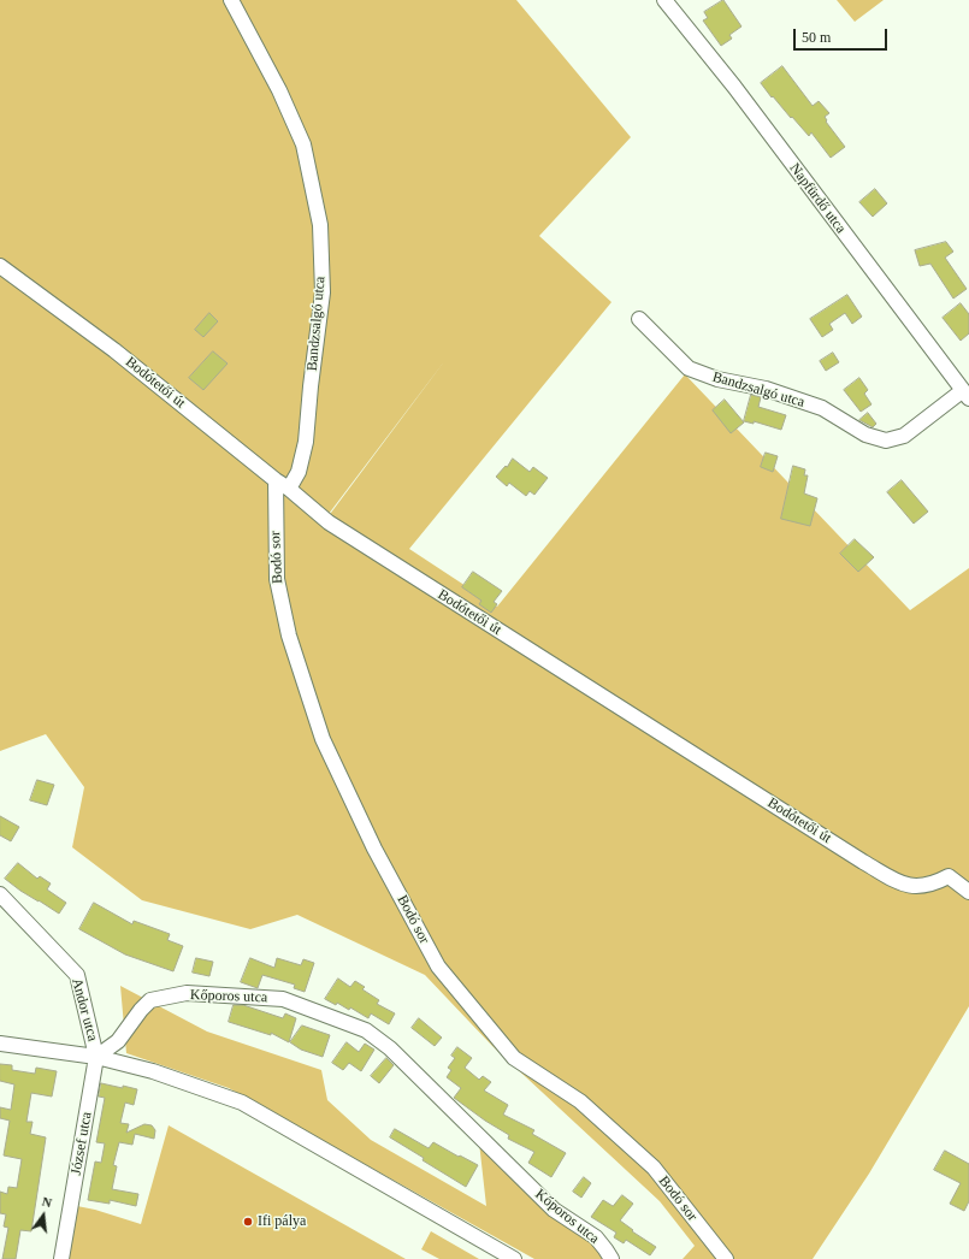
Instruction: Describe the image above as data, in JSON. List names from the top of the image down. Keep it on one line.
{"streets":{"street":["Napfürdő utca","Bandzsalgó utca","Bodótetői út","Bodó sor","Kőporos utca","Andor utca","József utca"]},"crossings":[["Napfürdő utca","Bandzsalgó utca"],["Bandzsalgó utca","Bodótetői út"],["Bodótetői út","Bodó sor"],["Kőporos utca","Andor utca"],["Kőporos utca","József utca"],["Andor utca","József utca"]],"places":["Ifi pálya"],"scale_bar":"50 m","north":"top"}
